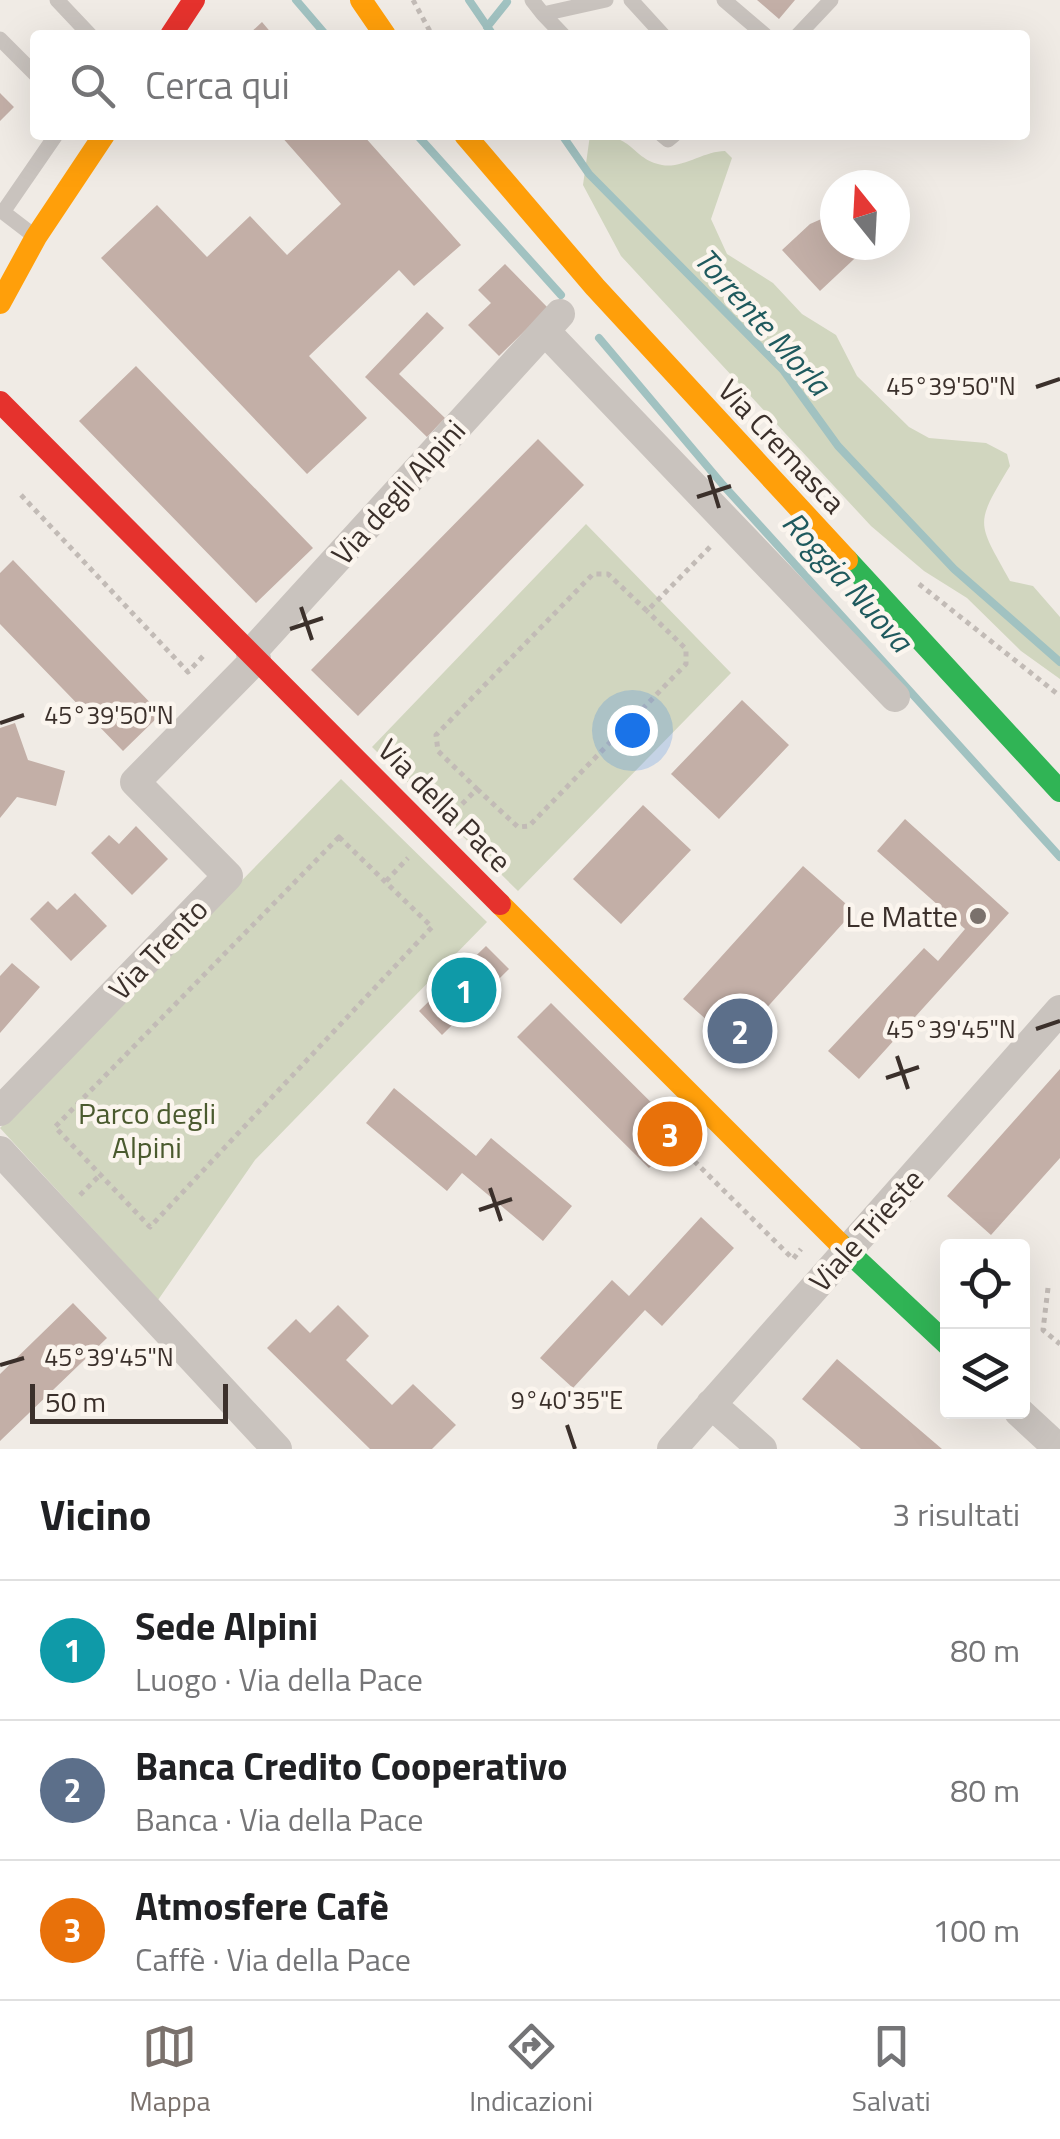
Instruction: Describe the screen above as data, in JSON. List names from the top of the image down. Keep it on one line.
{"streets":{"street":["Via Cremasca","Via degli Alpini","Via della Pace","Via Trento","Viale Trieste"]},"crossings":[["Via degli Alpini","Via della Pace"],["Via degli Alpini","Via Trento"],["Via della Pace","Via Trento"],["Via della Pace","Viale Trieste"]],"water":["Torrente Morla","Roggia Nuova"],"parks":["Parco degli Alpini"],"places":["Le Matte"],"scale_bar":"50 m","north":"top","page":{"search":"Cerca qui","pins":["1","2","3"],"scale":"50 m","heading":["Vicino","3 risultati"],"list":[{"mark":"1","name":"Sede Alpini","note":"Luogo · Via della Pace","value":"80 m"},{"mark":"2","name":"Banca Credito Cooperativo","note":"Banca · Via della Pace","value":"80 m"},{"mark":"3","name":"Atmosfere Cafè","note":"Caffè · Via della Pace","value":"100 m"}],"nav":["Mappa","Indicazioni","Salvati"]},"coordinates":["45°39'50\"N","45°39'45\"N","9°40'35\"E"]}
